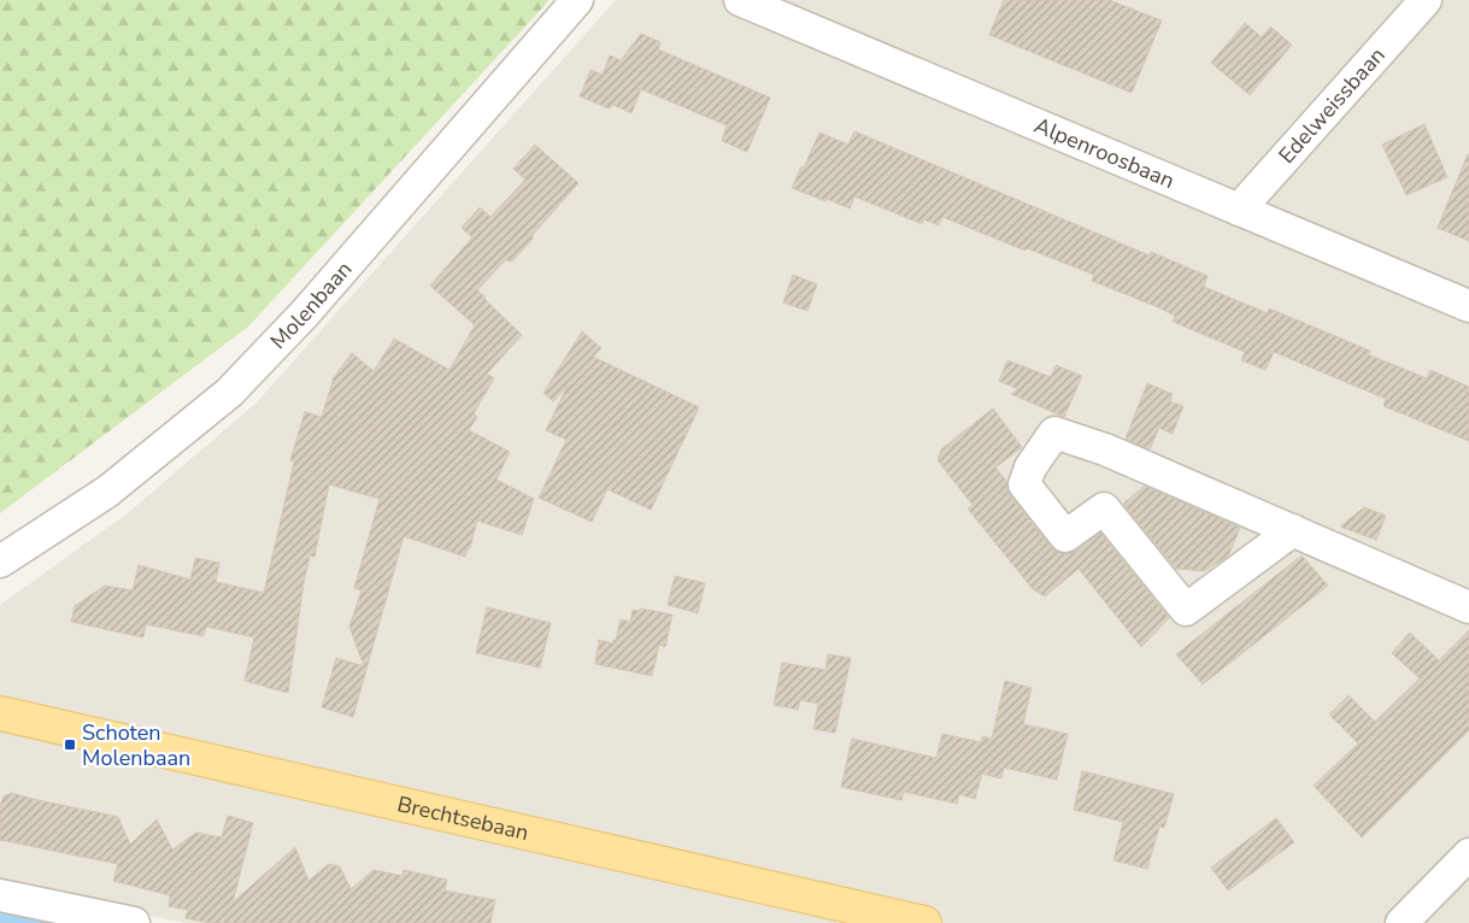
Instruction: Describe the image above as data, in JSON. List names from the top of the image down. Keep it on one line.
{"streets":{"main road":["Brechtsebaan"],"street":["Edelweissbaan","Alpenroosbaan","Molenbaan"]},"crossings":[["Edelweissbaan","Alpenroosbaan"]],"places":{"transit":["Schoten Molenbaan"]}}
